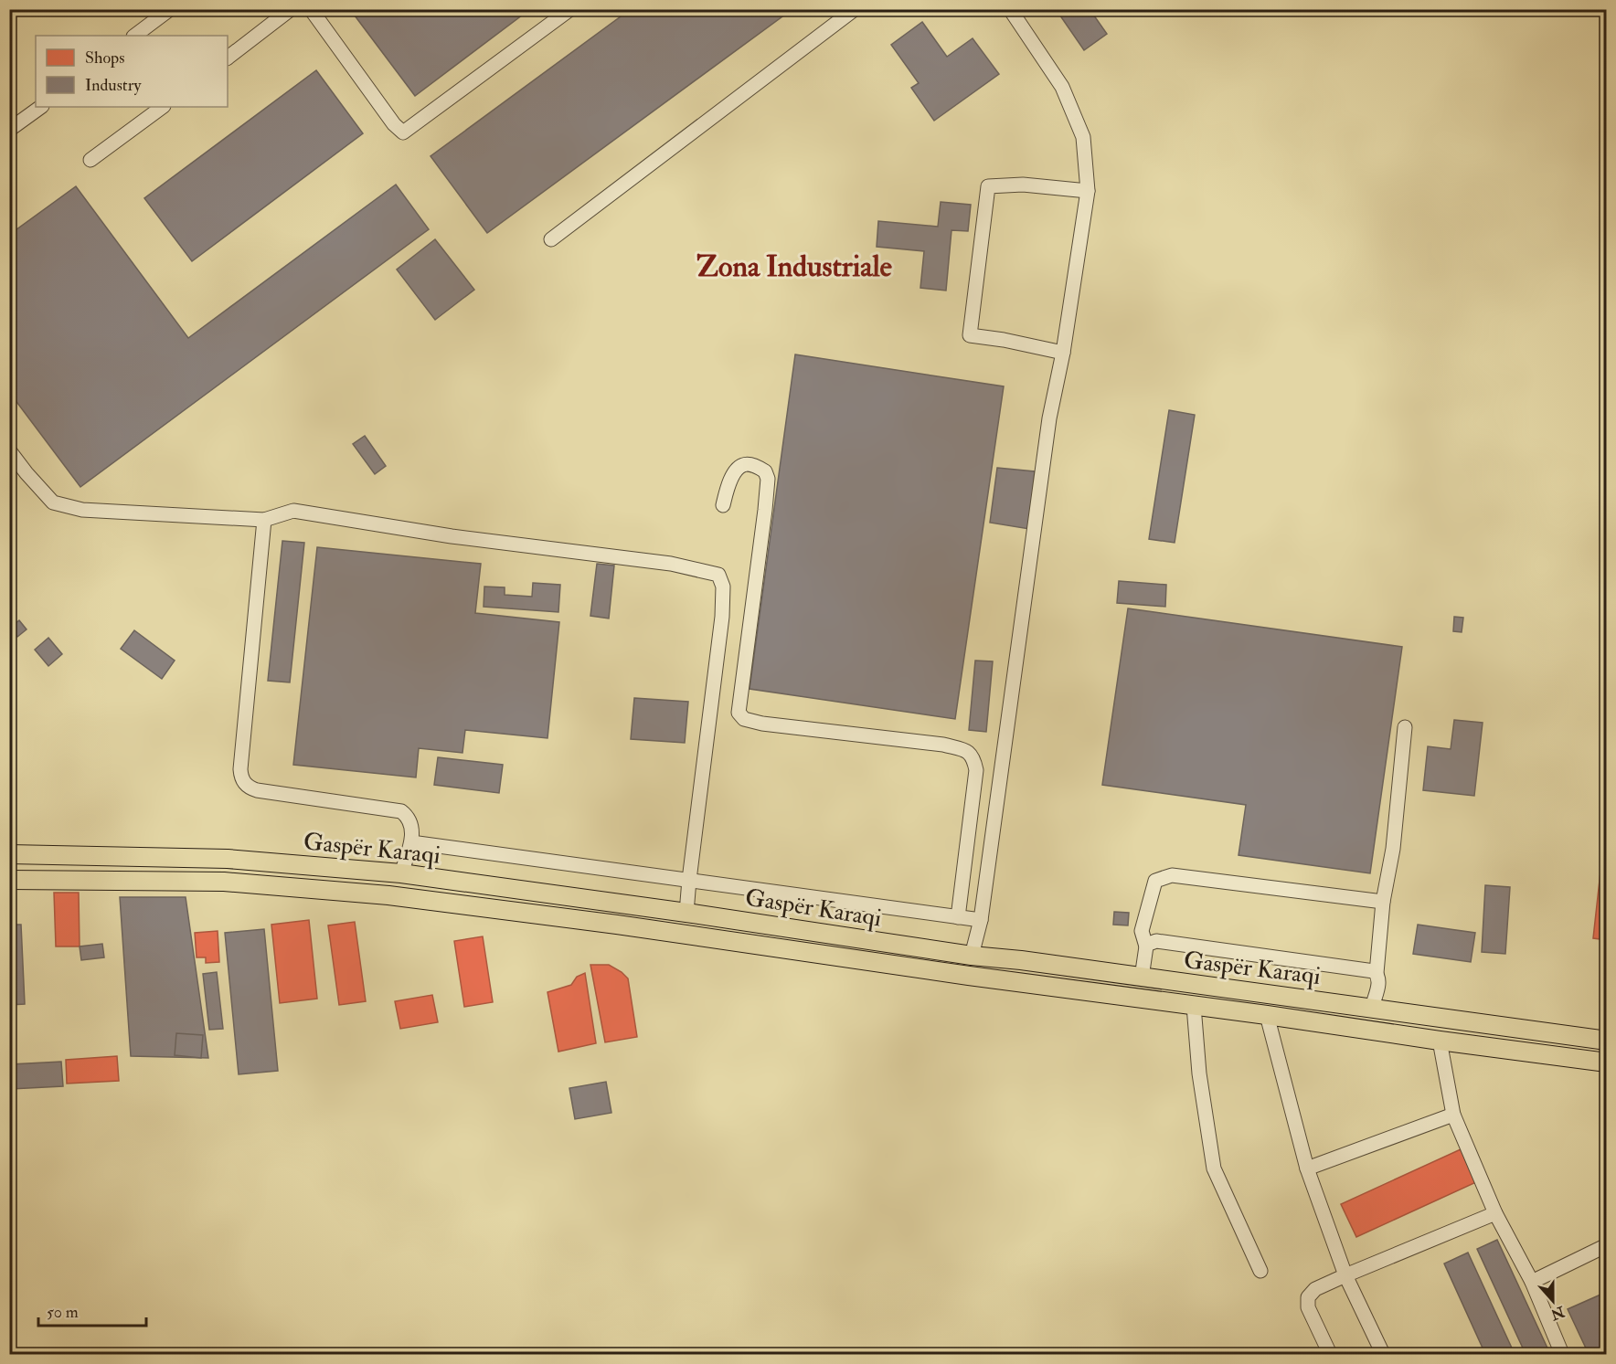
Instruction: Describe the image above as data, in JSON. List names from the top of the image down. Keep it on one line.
{"streets":{"main road":["Gaspër Karaqi"]},"districts":["Zona Industriale"],"legend":["Shops","Industry"],"scale_bar":"50 m","north":"bottom"}
